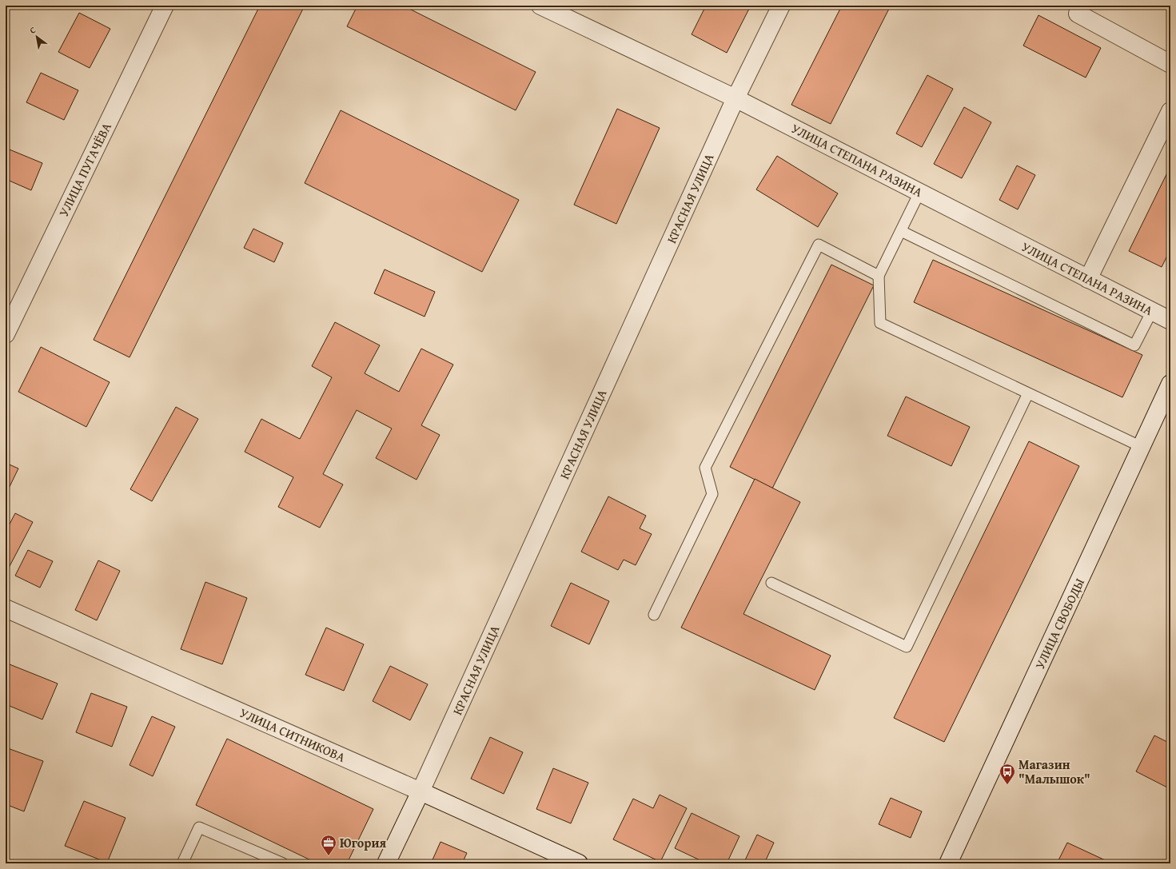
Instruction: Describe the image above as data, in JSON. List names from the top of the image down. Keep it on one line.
{"streets":{"street":["УЛИЦА СТЕПАНА РАЗИНА","УЛИЦА ПУГАЧЁВА","КРАСНАЯ УЛИЦА","УЛИЦА СВОБОДЫ","УЛИЦА СИТНИКОВА"]},"crossings":[["УЛИЦА СТЕПАНА РАЗИНА","КРАСНАЯ УЛИЦА"],["КРАСНАЯ УЛИЦА","УЛИЦА СИТНИКОВА"]],"places":{"bus stop":["Магазин \"Малышок\""],"office":["Югория"]},"north":"top left"}
